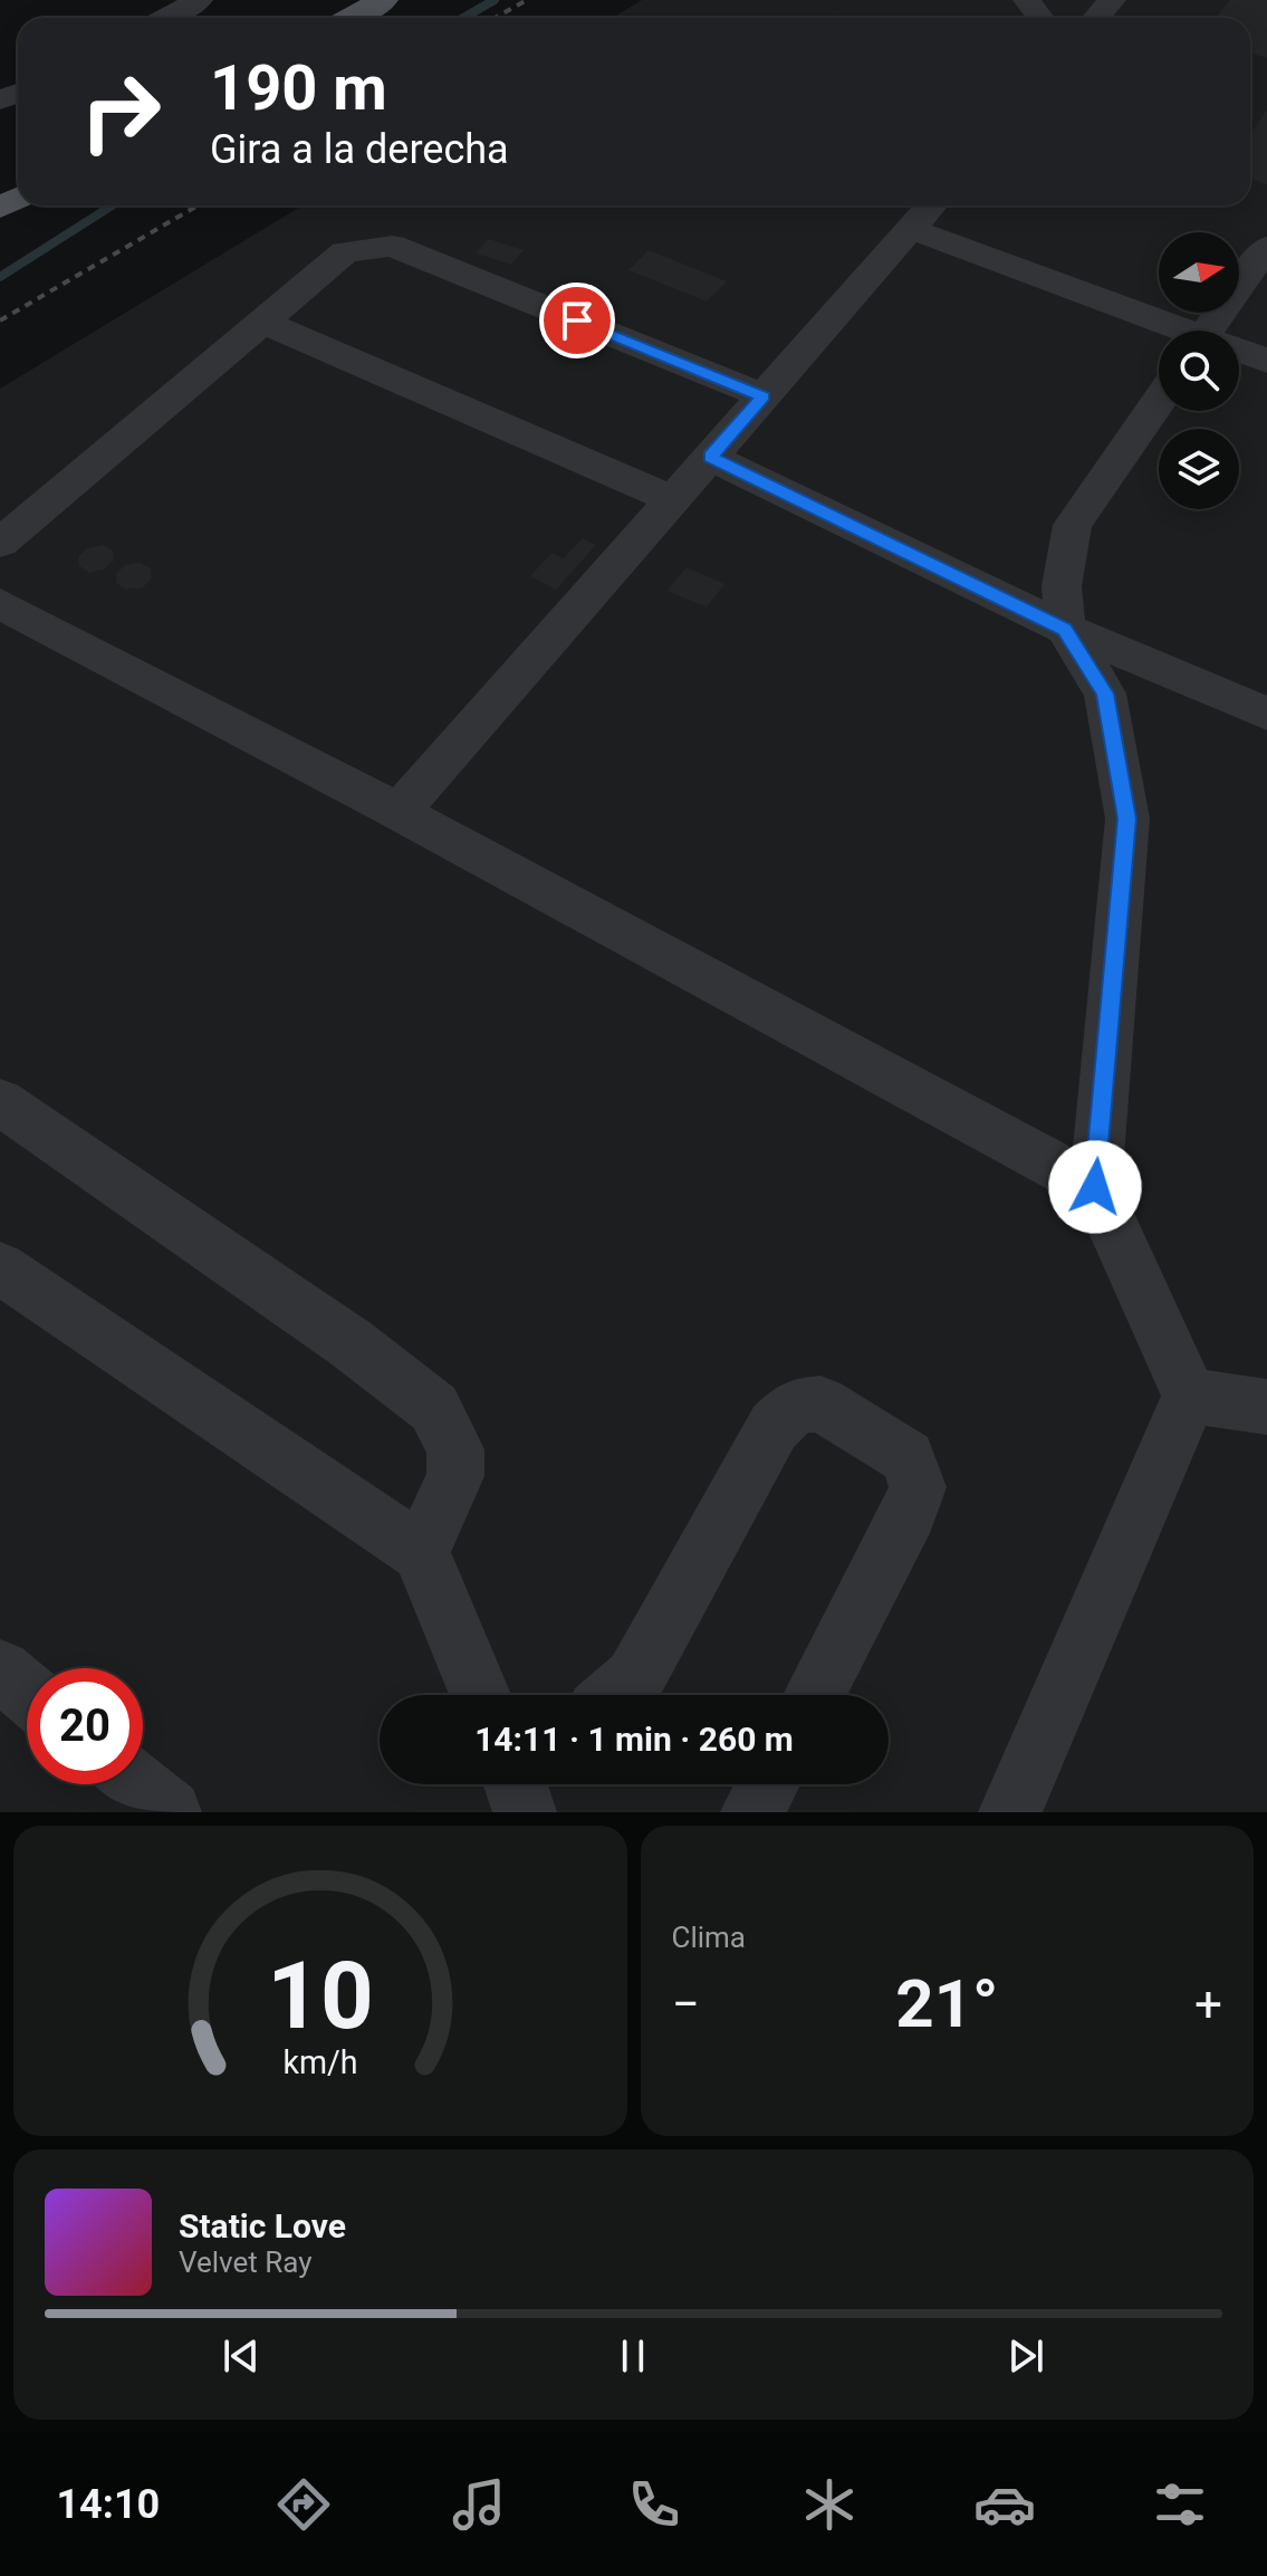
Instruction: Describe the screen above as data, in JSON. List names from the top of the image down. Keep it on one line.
{"north":"right","page":{"turn":["190 m","Gira a la derecha"],"limit":"20","trip":"14:11 · 1 min · 260 m","tile":"Clima","heat":["−","21°","+"],"song":["Static Love","Velvet Ray"],"tabs":"14:10","gauge":["10","km/h"]}}
